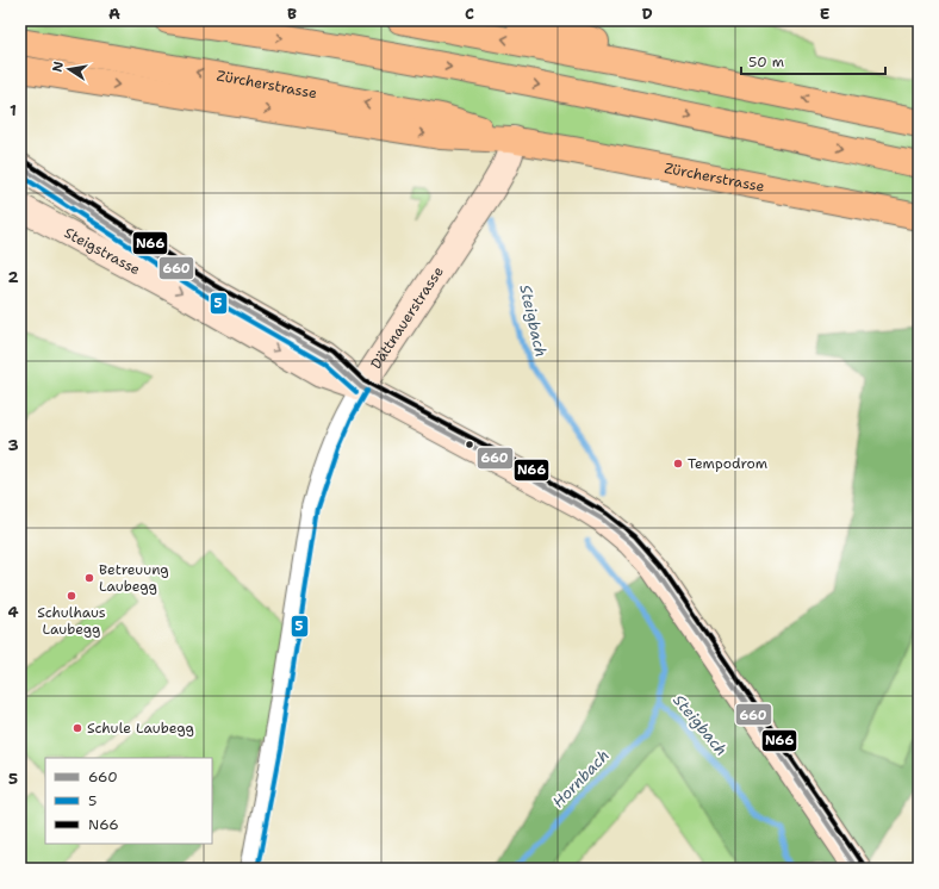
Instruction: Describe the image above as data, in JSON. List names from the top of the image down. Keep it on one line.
{"streets":{"main road":["Zürcherstrasse","Steigstrasse","Dättnauerstrasse"]},"crossings":[["Zürcherstrasse","Dättnauerstrasse"],["Steigstrasse","Dättnauerstrasse"]],"water":["Steigbach","Hornbach"],"places":["Tempodrom","Betreuung Laubegg","Schulhaus Laubegg","Schule Laubegg"],"lines":["transit line N66","transit line 660","transit line 5"],"legend":["660","5","N66"],"scale_bar":"50 m","north":"left","grid":{"columns":["A","B","C","D","E"],"rows":["1","2","3","4","5"]}}
